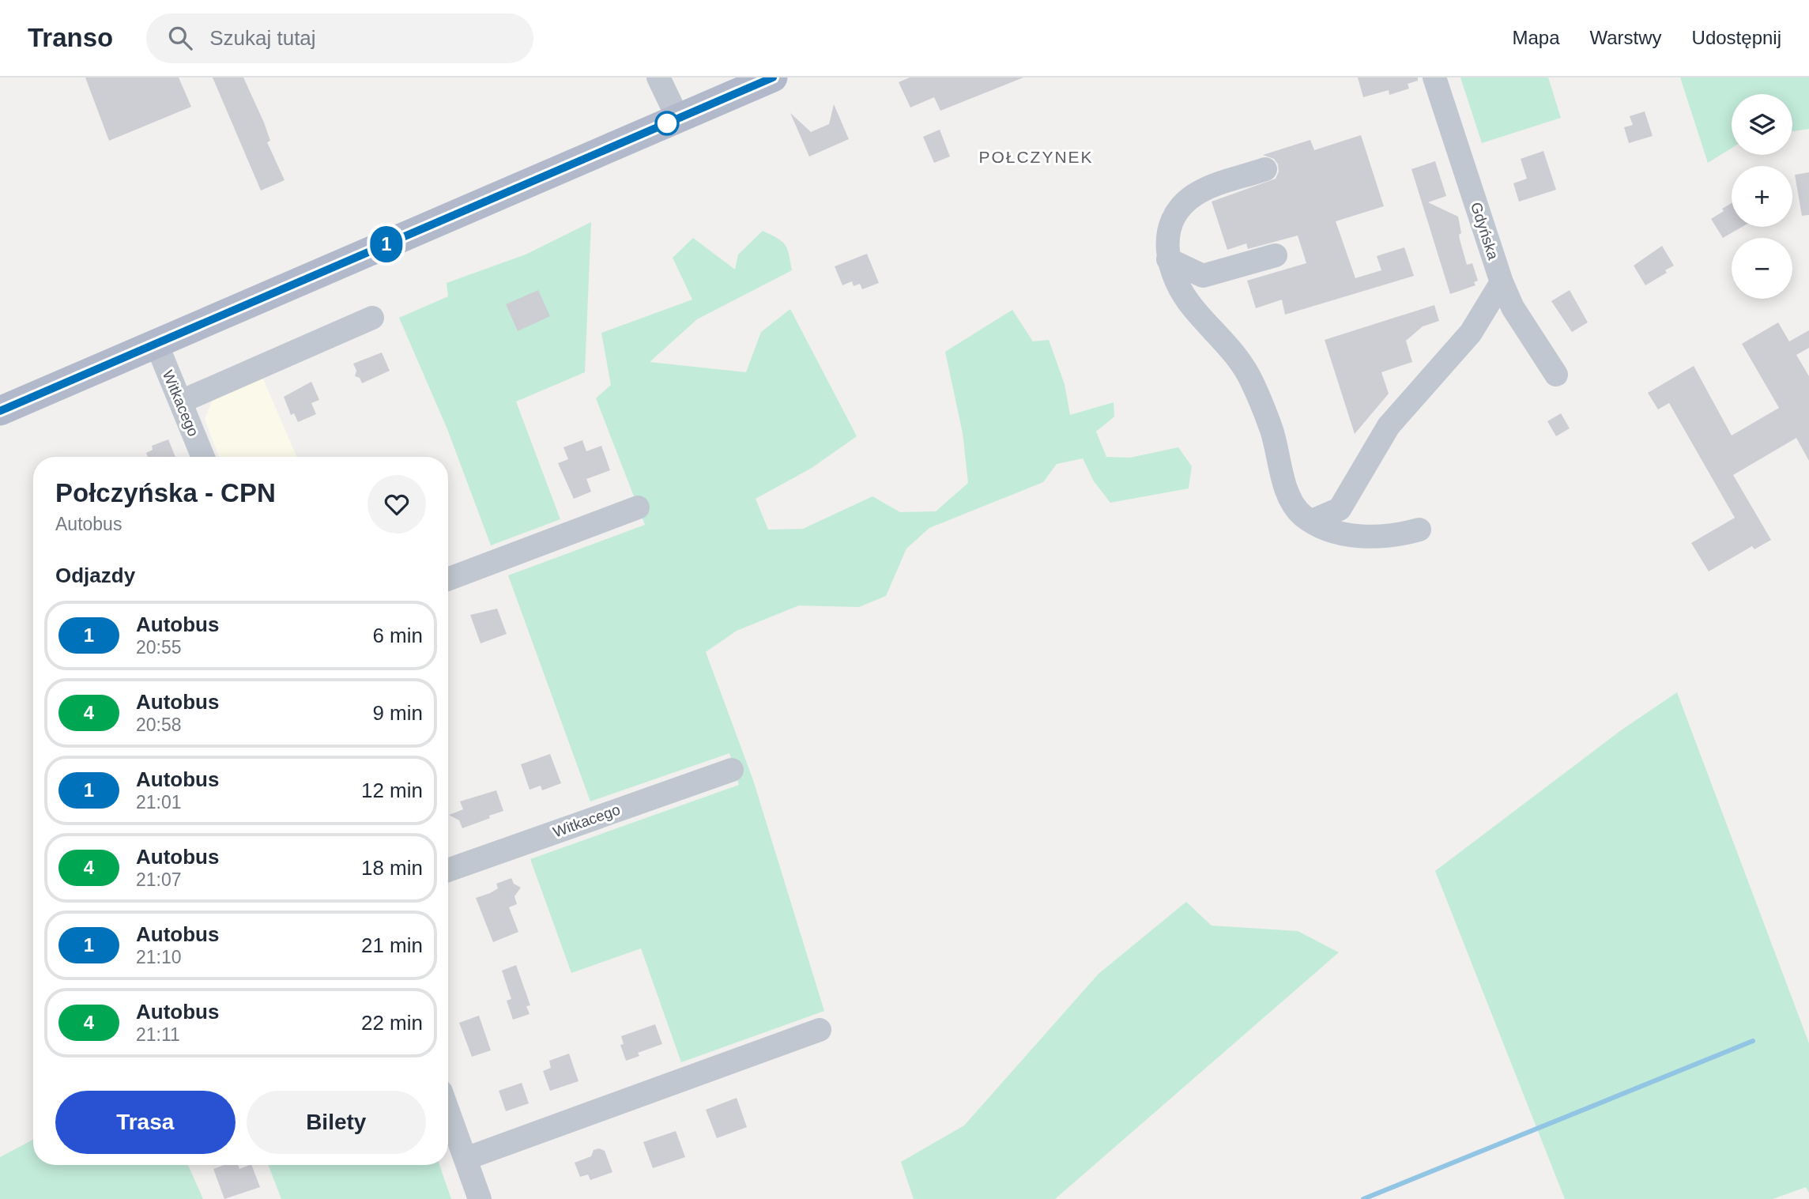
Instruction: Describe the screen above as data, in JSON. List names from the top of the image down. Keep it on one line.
{"streets":{"street":["Gdyńska","Witkacego"]},"districts":["POŁCZYNEK"],"lines":["bus line 1"],"page":{"header":"Transo","search":"Szukaj tutaj","nav":["Mapa","Warstwy","Udostępnij"],"on_map":"1","map_buttons":["+","−"],"heading":[["Połczyńska - CPN","Autobus"],"Odjazdy"],"list":[{"mark":"1","name":"Autobus","note":"20:55","value":"6 min"},{"mark":"4","name":"Autobus","note":"20:58","value":"9 min"},{"mark":"1","name":"Autobus","note":"21:01","value":"12 min"},{"mark":"4","name":"Autobus","note":"21:07","value":"18 min"},{"mark":"1","name":"Autobus","note":"21:10","value":"21 min"},{"mark":"4","name":"Autobus","note":"21:11","value":"22 min"}],"buttons":["Trasa","Bilety"]}}
